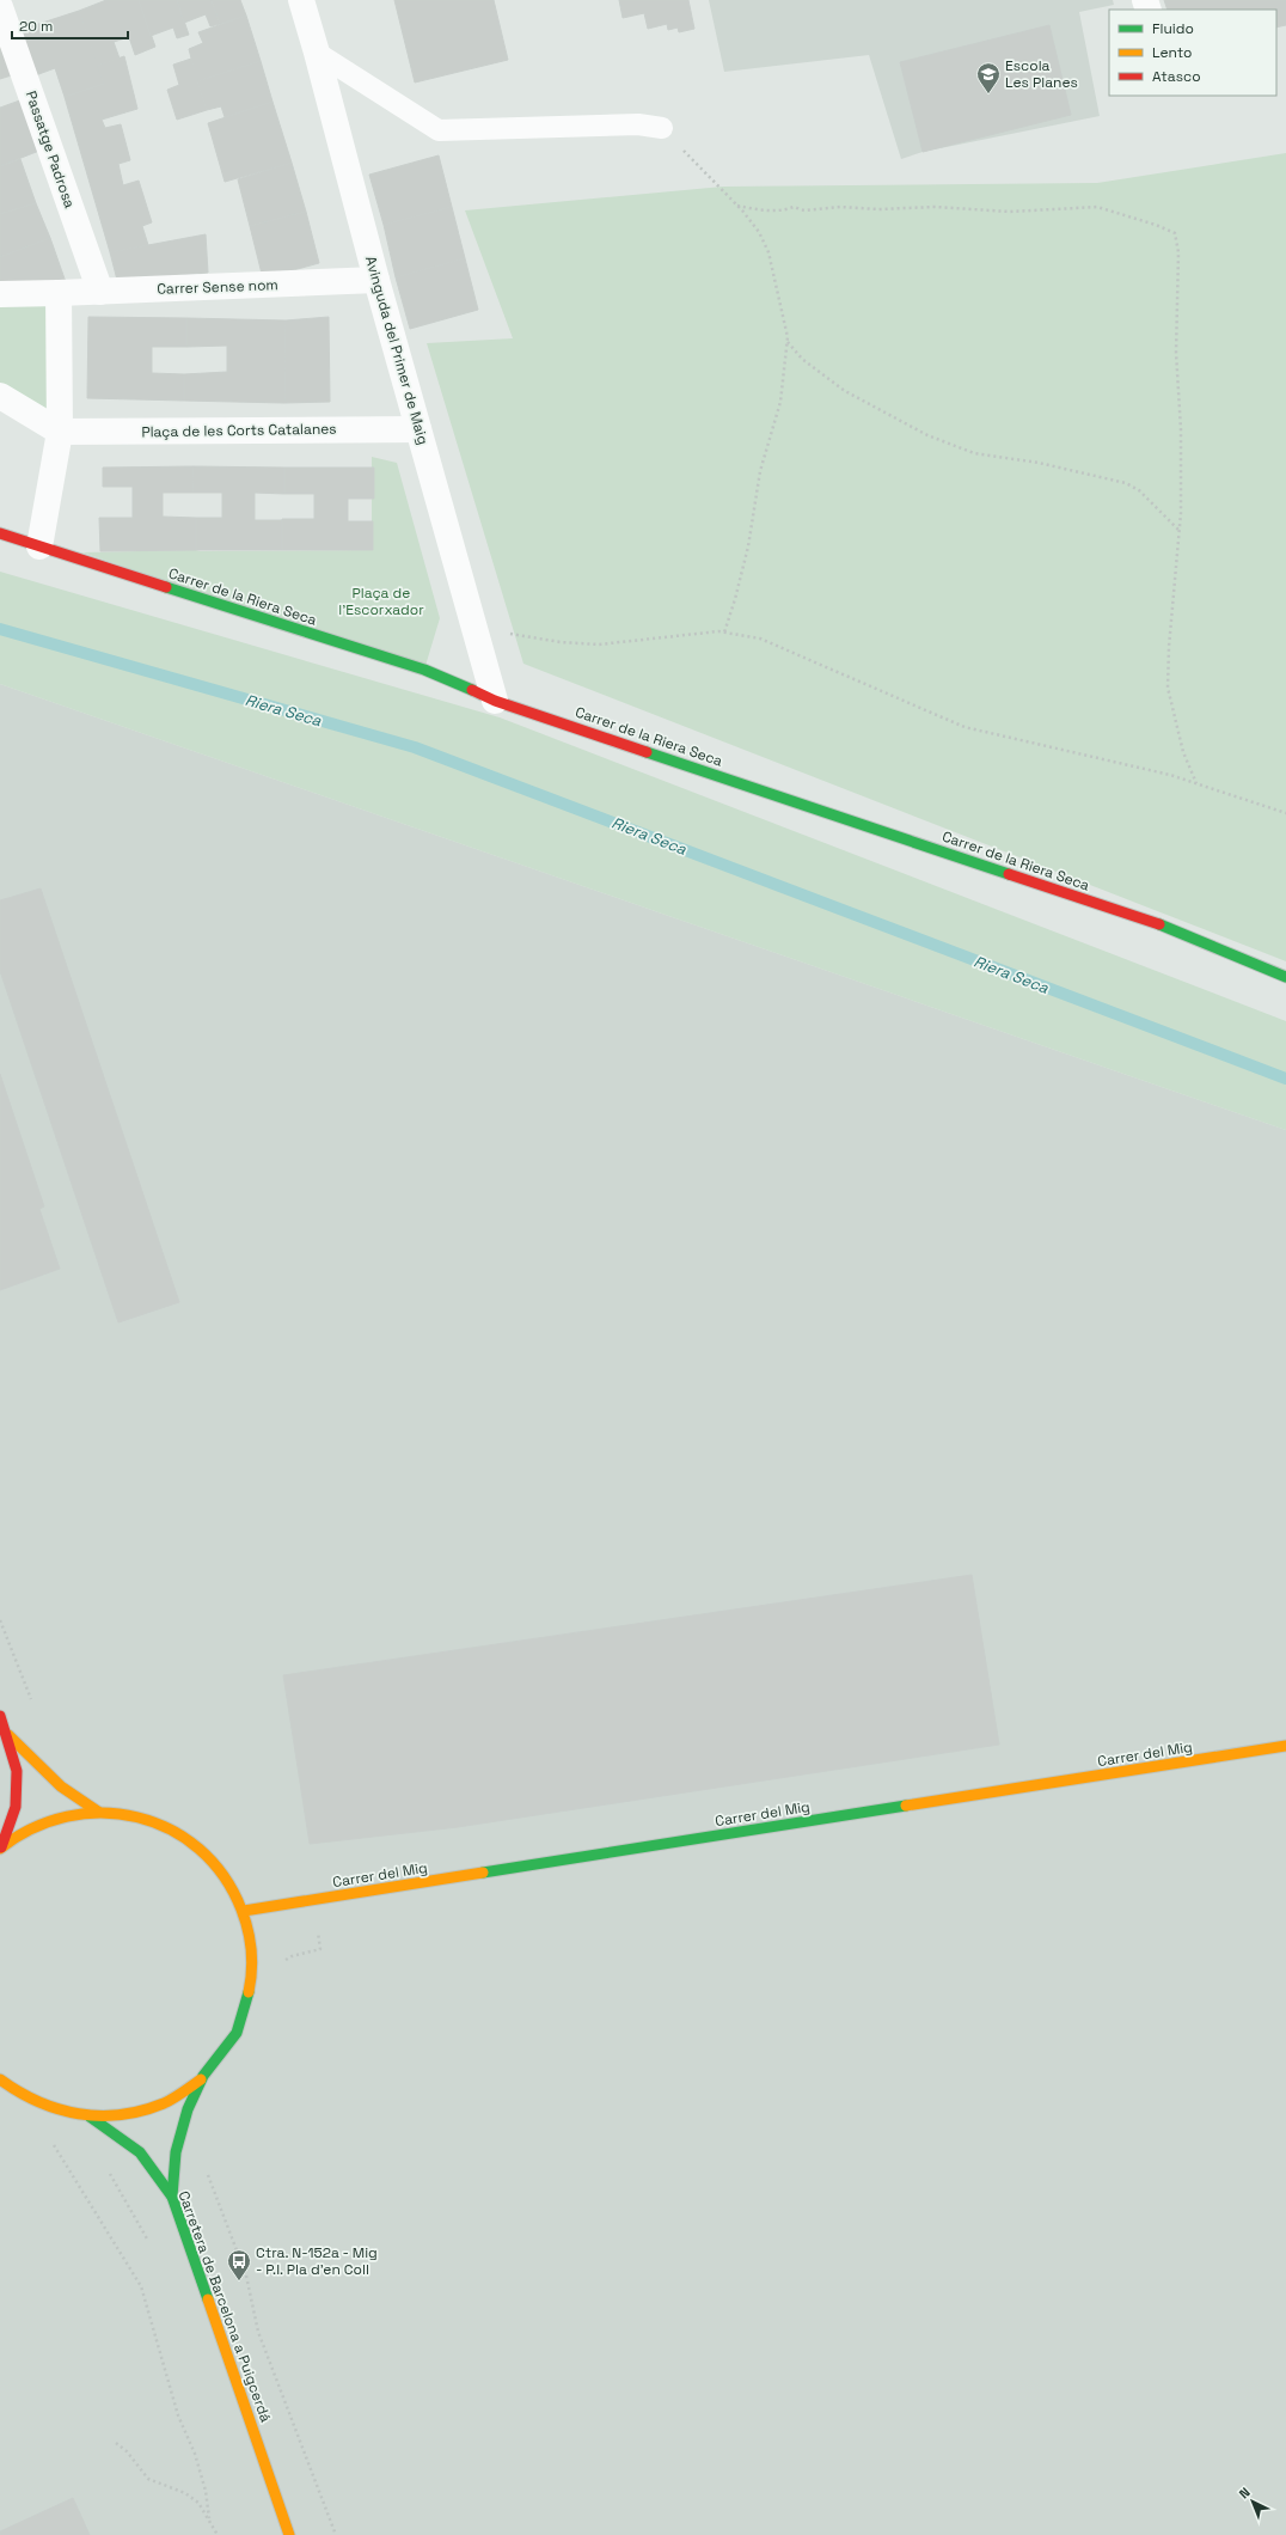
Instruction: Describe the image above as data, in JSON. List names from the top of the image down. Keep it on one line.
{"streets":{"street":["Passatge Padrosa","Carrer Sense nom","Avinguda del Primer de Maig","Plaça de les Corts Catalanes","Carrer de la Riera Seca","Carrer del Mig","Carretera de Barcelona a Puigcerdá"]},"crossings":[["Passatge Padrosa","Carrer Sense nom"],["Carrer Sense nom","Avinguda del Primer de Maig"],["Avinguda del Primer de Maig","Plaça de les Corts Catalanes"],["Avinguda del Primer de Maig","Carrer de la Riera Seca"]],"water":["Riera Seca"],"parks":["Plaça de l'Escorxador"],"places":{"school or university":["Escola Les Planes"],"bus stop":["Ctra. N-152a - Mig - P.I. Pla d'en Coll"]},"legend":["Fluido","Lento","Atasco"],"scale_bar":"20 m","north":"top left"}
